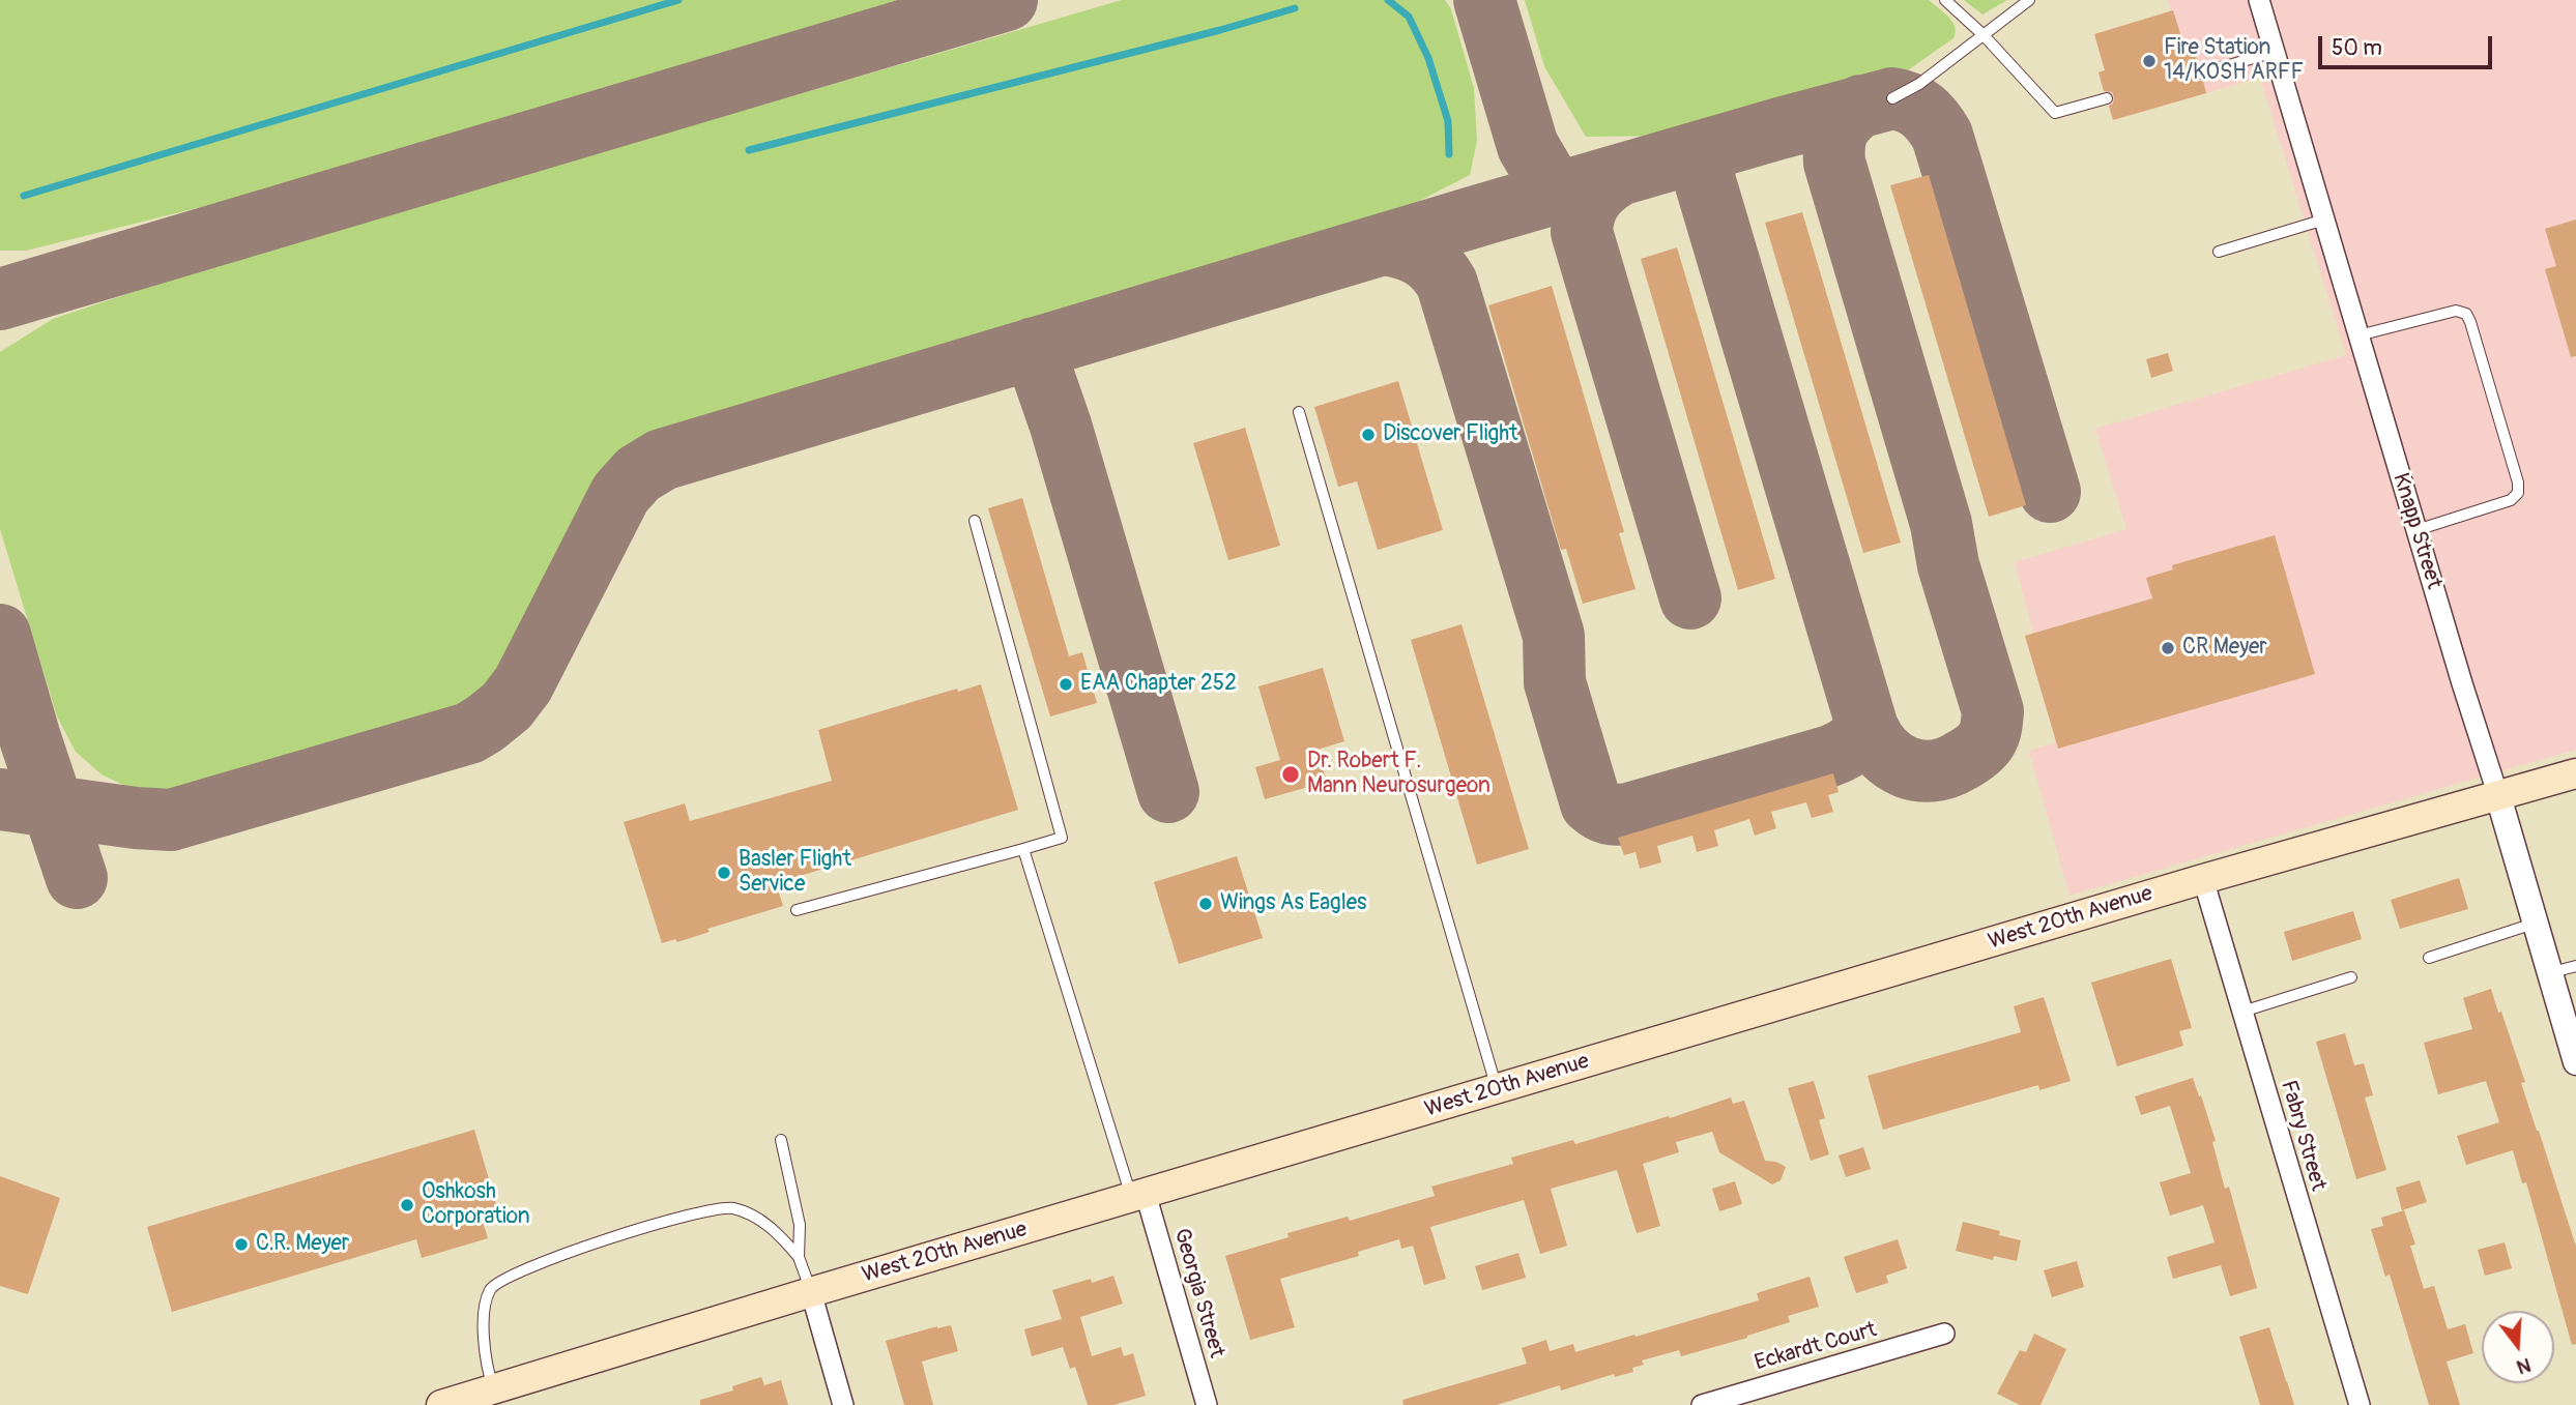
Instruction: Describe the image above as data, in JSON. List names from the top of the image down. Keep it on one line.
{"streets":{"main road":["West 20th Avenue"],"street":["Knapp Street","Fabry Street","Georgia Street","Eckardt Court"]},"crossings":[["Knapp Street","West 20th Avenue"],["West 20th Avenue","Fabry Street"],["West 20th Avenue","Georgia Street"]],"places":["Fire Station 14/KOSH ARFF","Discover Flight","CR Meyer","EAA Chapter 252","Dr. Robert F. Mann Neurosurgeon","Basler Flight Service","Wings As Eagles","Oshkosh Corporation","C.R. Meyer"],"scale_bar":"50 m","north":"bottom"}
